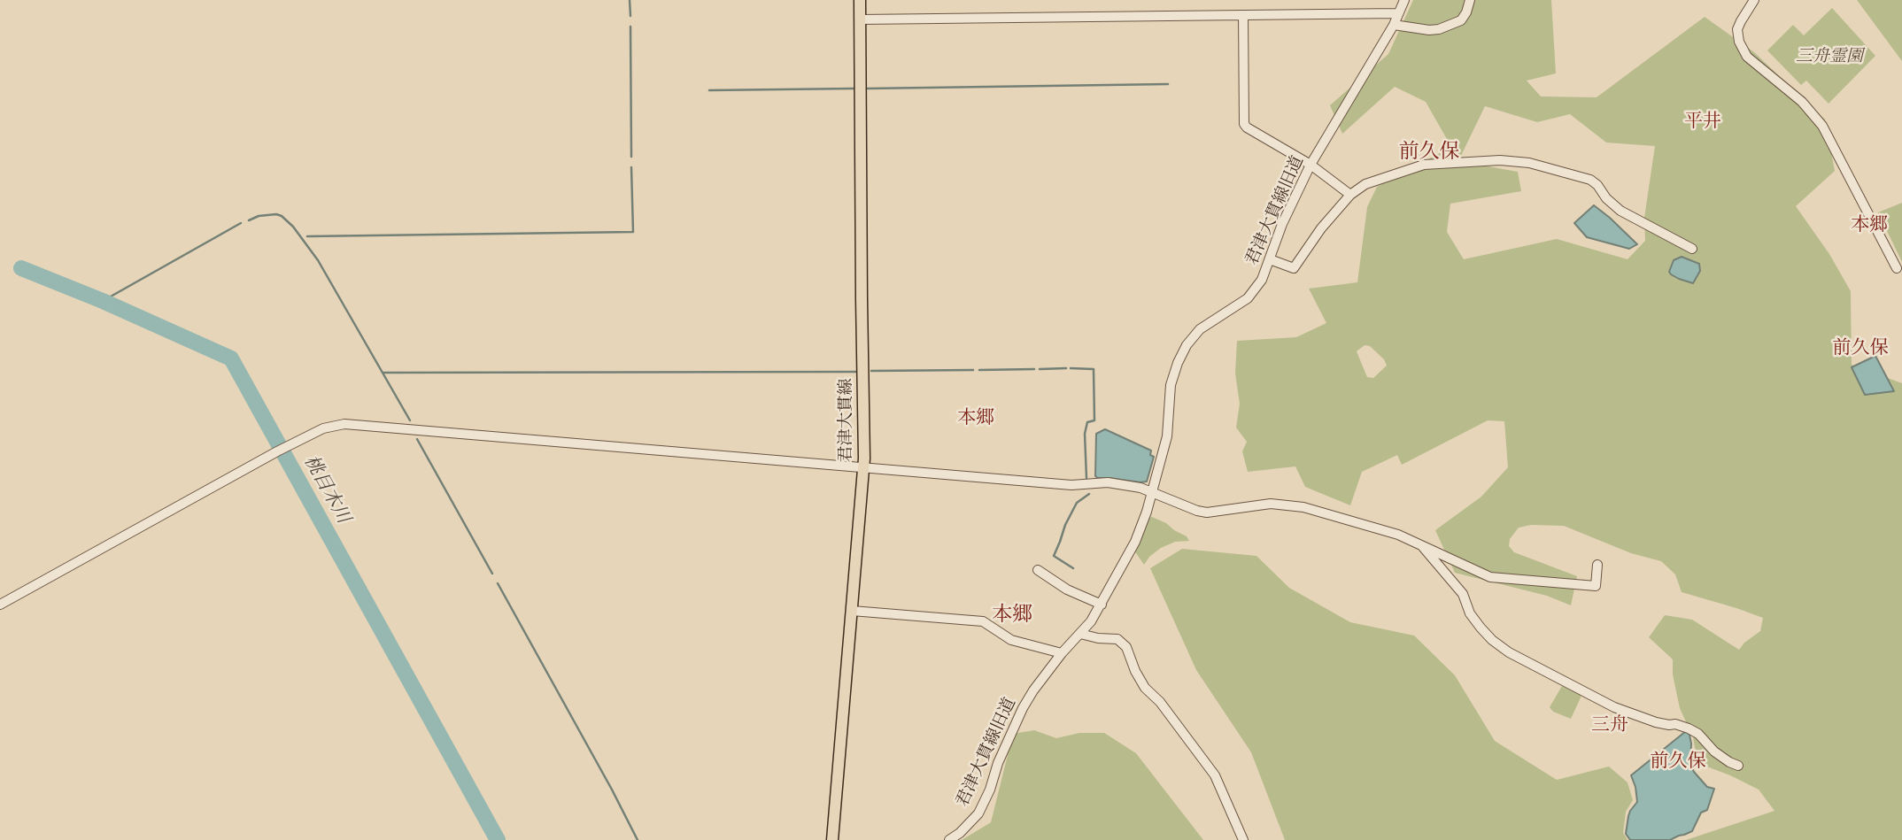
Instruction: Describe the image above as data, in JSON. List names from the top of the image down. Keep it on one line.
{"streets":{"main road":["君津大貫線"],"street":["君津大貫線旧道"]},"districts":["平井","前久保","本郷","前久保","本郷","本郷","三舟","前久保"],"water":["桃目木川"],"parks":["三舟霊園"]}
